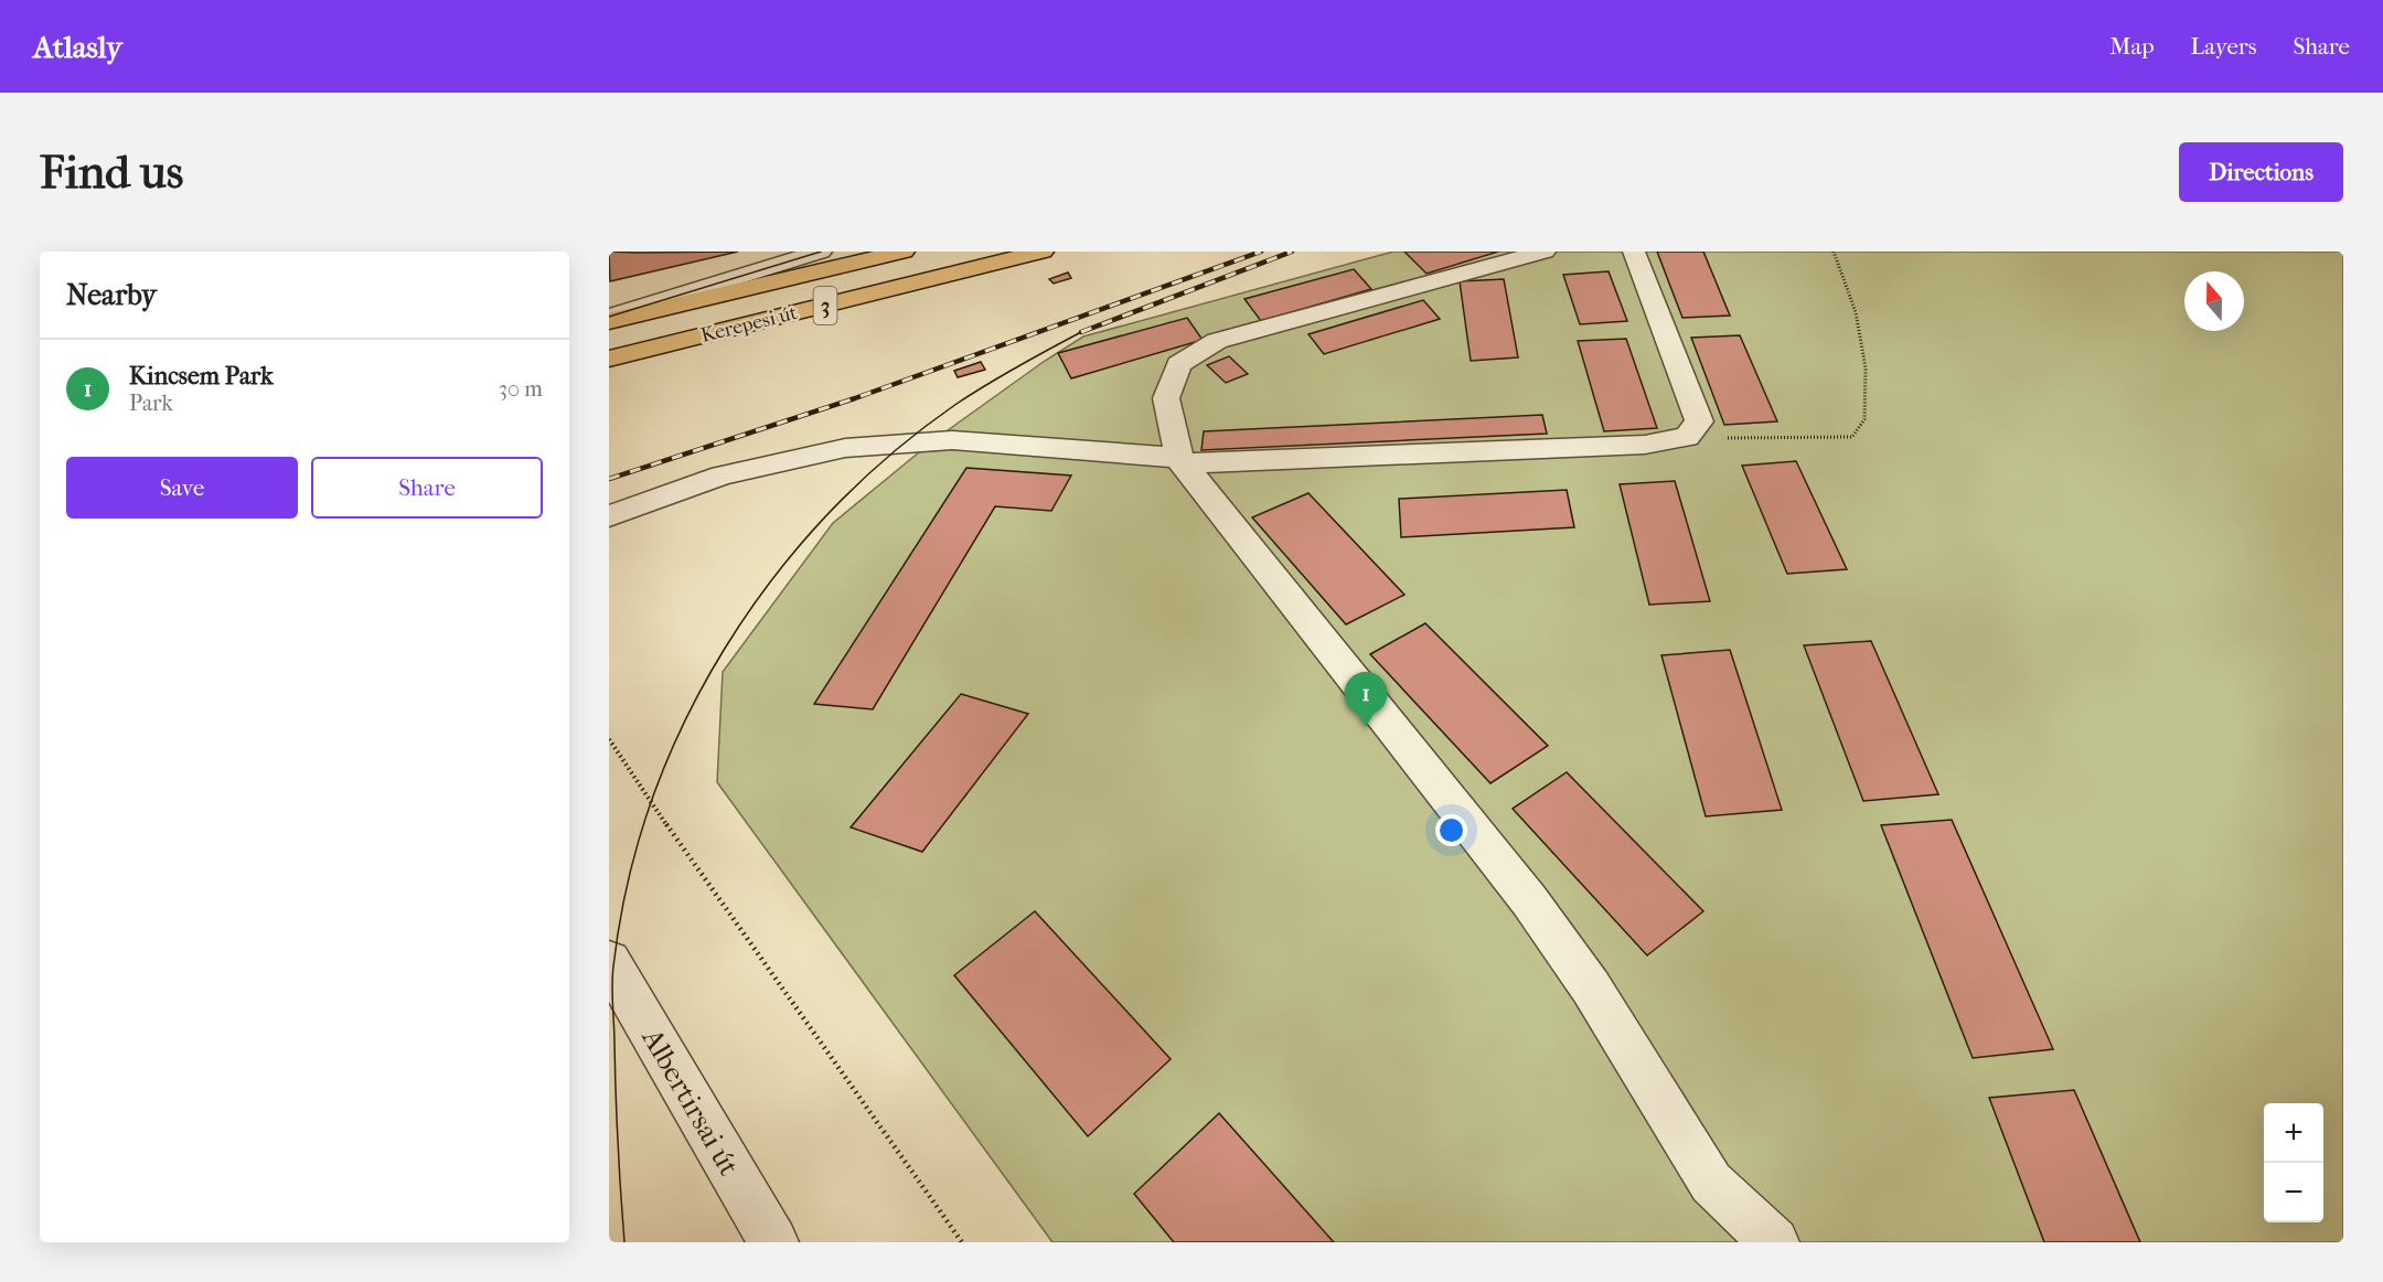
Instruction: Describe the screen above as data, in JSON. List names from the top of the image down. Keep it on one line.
{"streets":{"main road":["3","Kerepesi út"],"street":["Albertirsai út"]},"north":"top","page":{"header":"Atlasly","nav":["Map","Layers","Share"],"buttons":["Directions",["Save","Share"]],"title":"Find us","heading":"Nearby","list":[{"mark":"1","name":"Kincsem Park","note":"Park","value":"30 m"}],"pins":"1","map_buttons":["+","−"]}}
